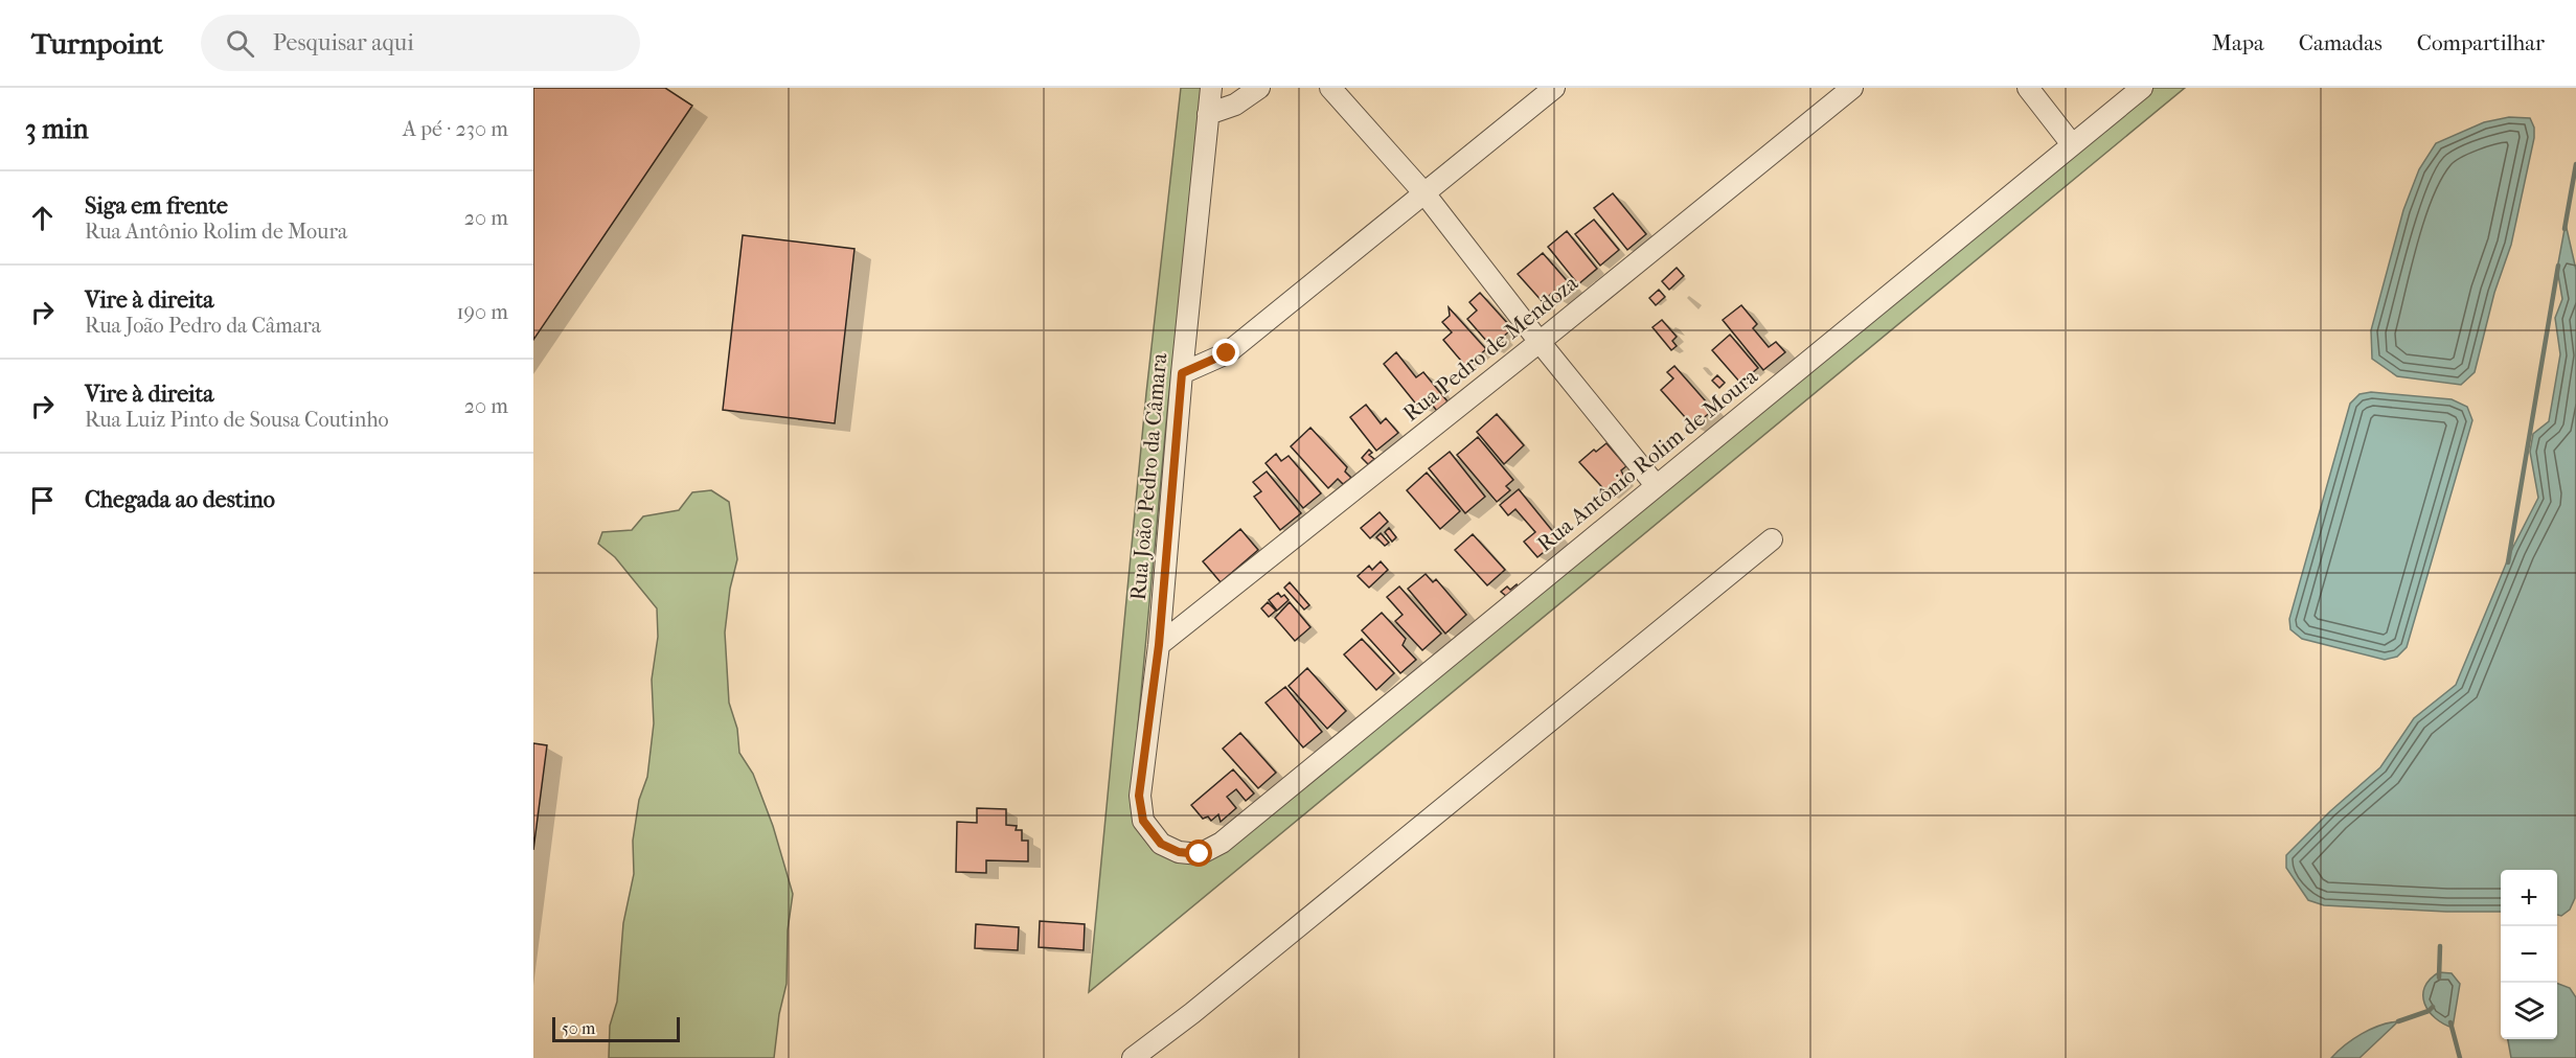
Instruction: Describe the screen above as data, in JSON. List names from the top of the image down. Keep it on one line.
{"streets":{"street":["Rua Pedro de Mendoza","Rua Antônio Rolim de Moura","Rua João Pedro da Câmara"]},"crossings":[["Rua Pedro de Mendoza","Rua João Pedro da Câmara"],["Rua Antônio Rolim de Moura","Rua João Pedro da Câmara"]],"scale_bar":"50 m","page":{"header":"Turnpoint","search":"Pesquisar aqui","nav":["Mapa","Camadas","Compartilhar"],"heading":["3 min","A pé · 230 m"],"list":[["Siga em frente","Rua Antônio Rolim de Moura","20 m"],["Vire à direita","Rua João Pedro da Câmara","190 m"],["Vire à direita","Rua Luiz Pinto de Sousa Coutinho","20 m"],"Chegada ao destino"],"map_buttons":["+","−"],"scale":"50 m"}}
